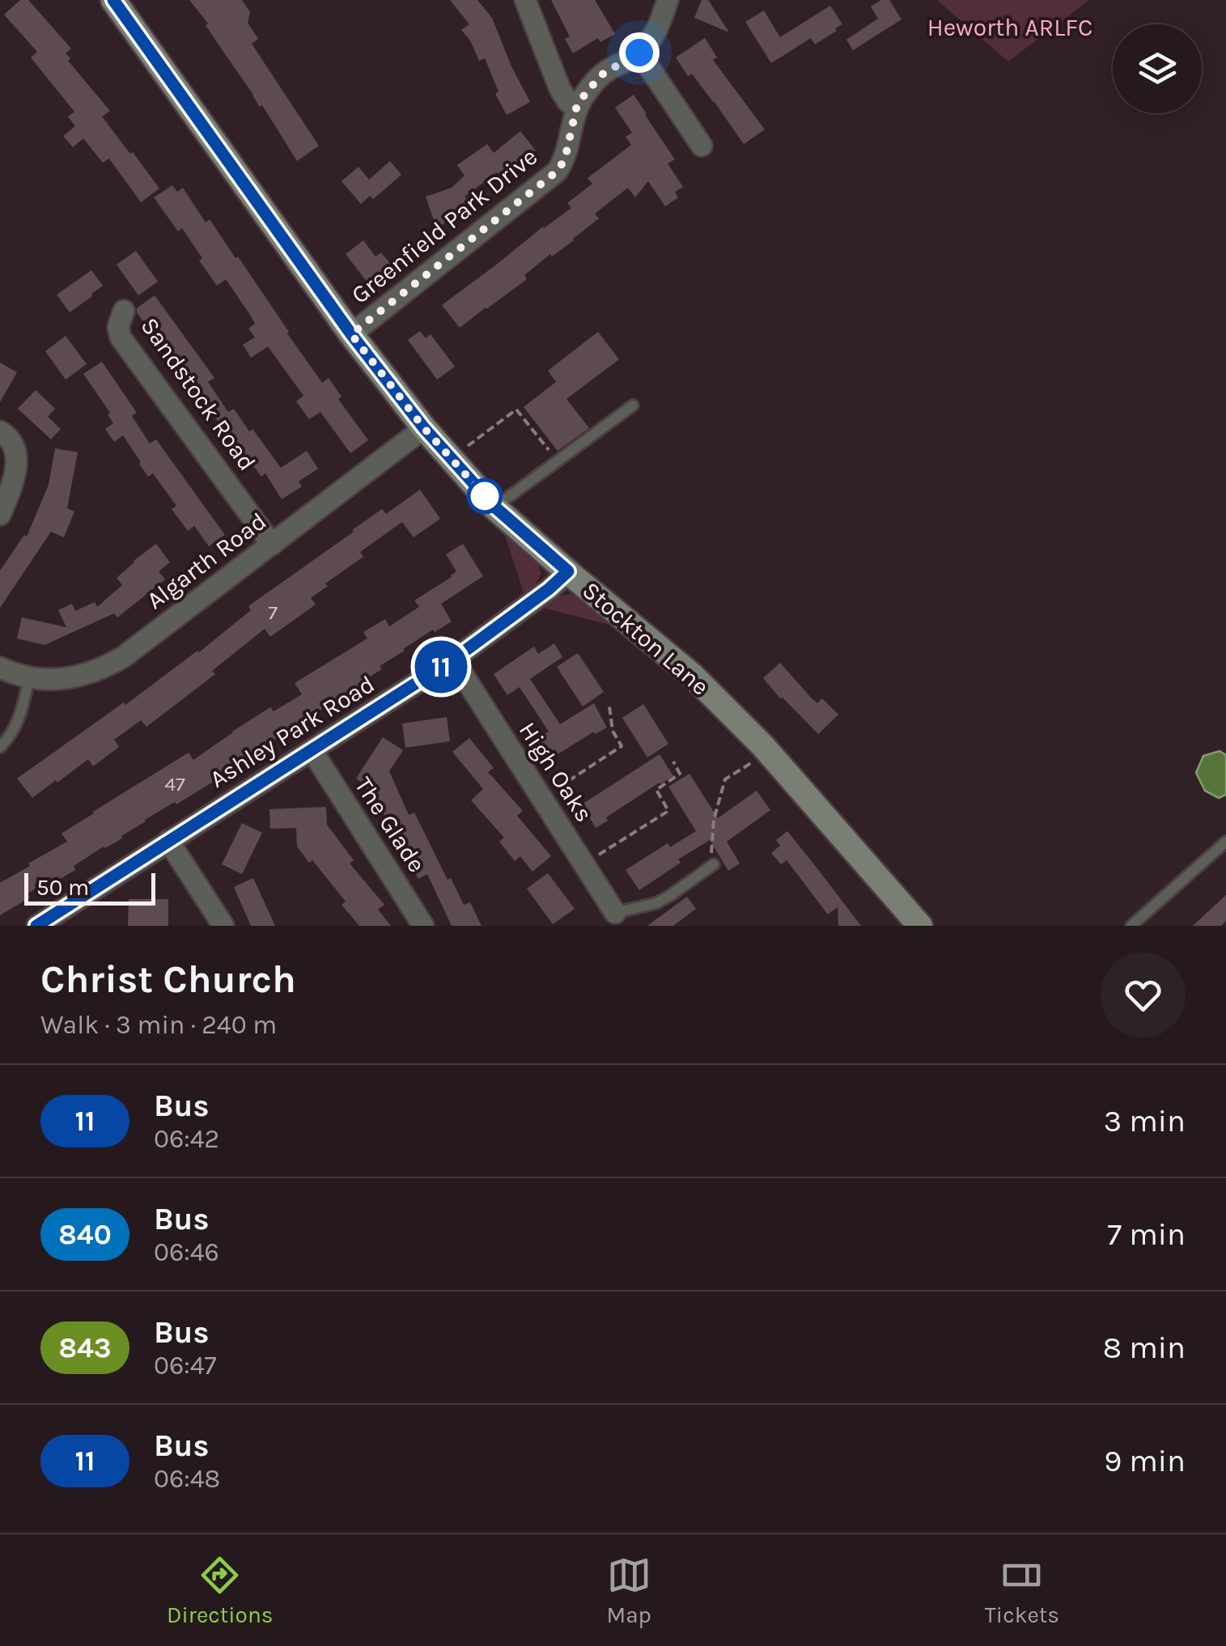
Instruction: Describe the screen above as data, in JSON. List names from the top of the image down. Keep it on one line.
{"streets":{"street":["Greenfield Park Drive","Sandstock Road","Algarth Road","Stockton Lane","Ashley Park Road","High Oaks","The Glade"]},"crossings":[["Greenfield Park Drive","Stockton Lane"],["Sandstock Road","Algarth Road"],["Algarth Road","Stockton Lane"],["Stockton Lane","Ashley Park Road"],["Ashley Park Road","High Oaks"],["Ashley Park Road","The Glade"]],"parks":["Heworth ARLFC"],"lines":["bus line 11"],"house_numbers":["7","47"],"scale_bar":"50 m","page":{"on_map":"11","scale":"50 m","heading":["Christ Church","Walk · 3 min · 240 m"],"list":[{"mark":"11","name":"Bus","note":"06:42","value":"3 min"},{"mark":"840","name":"Bus","note":"06:46","value":"7 min"},{"mark":"843","name":"Bus","note":"06:47","value":"8 min"},{"mark":"11","name":"Bus","note":"06:48","value":"9 min"}],"tabs":["Directions","Map","Tickets"]}}
